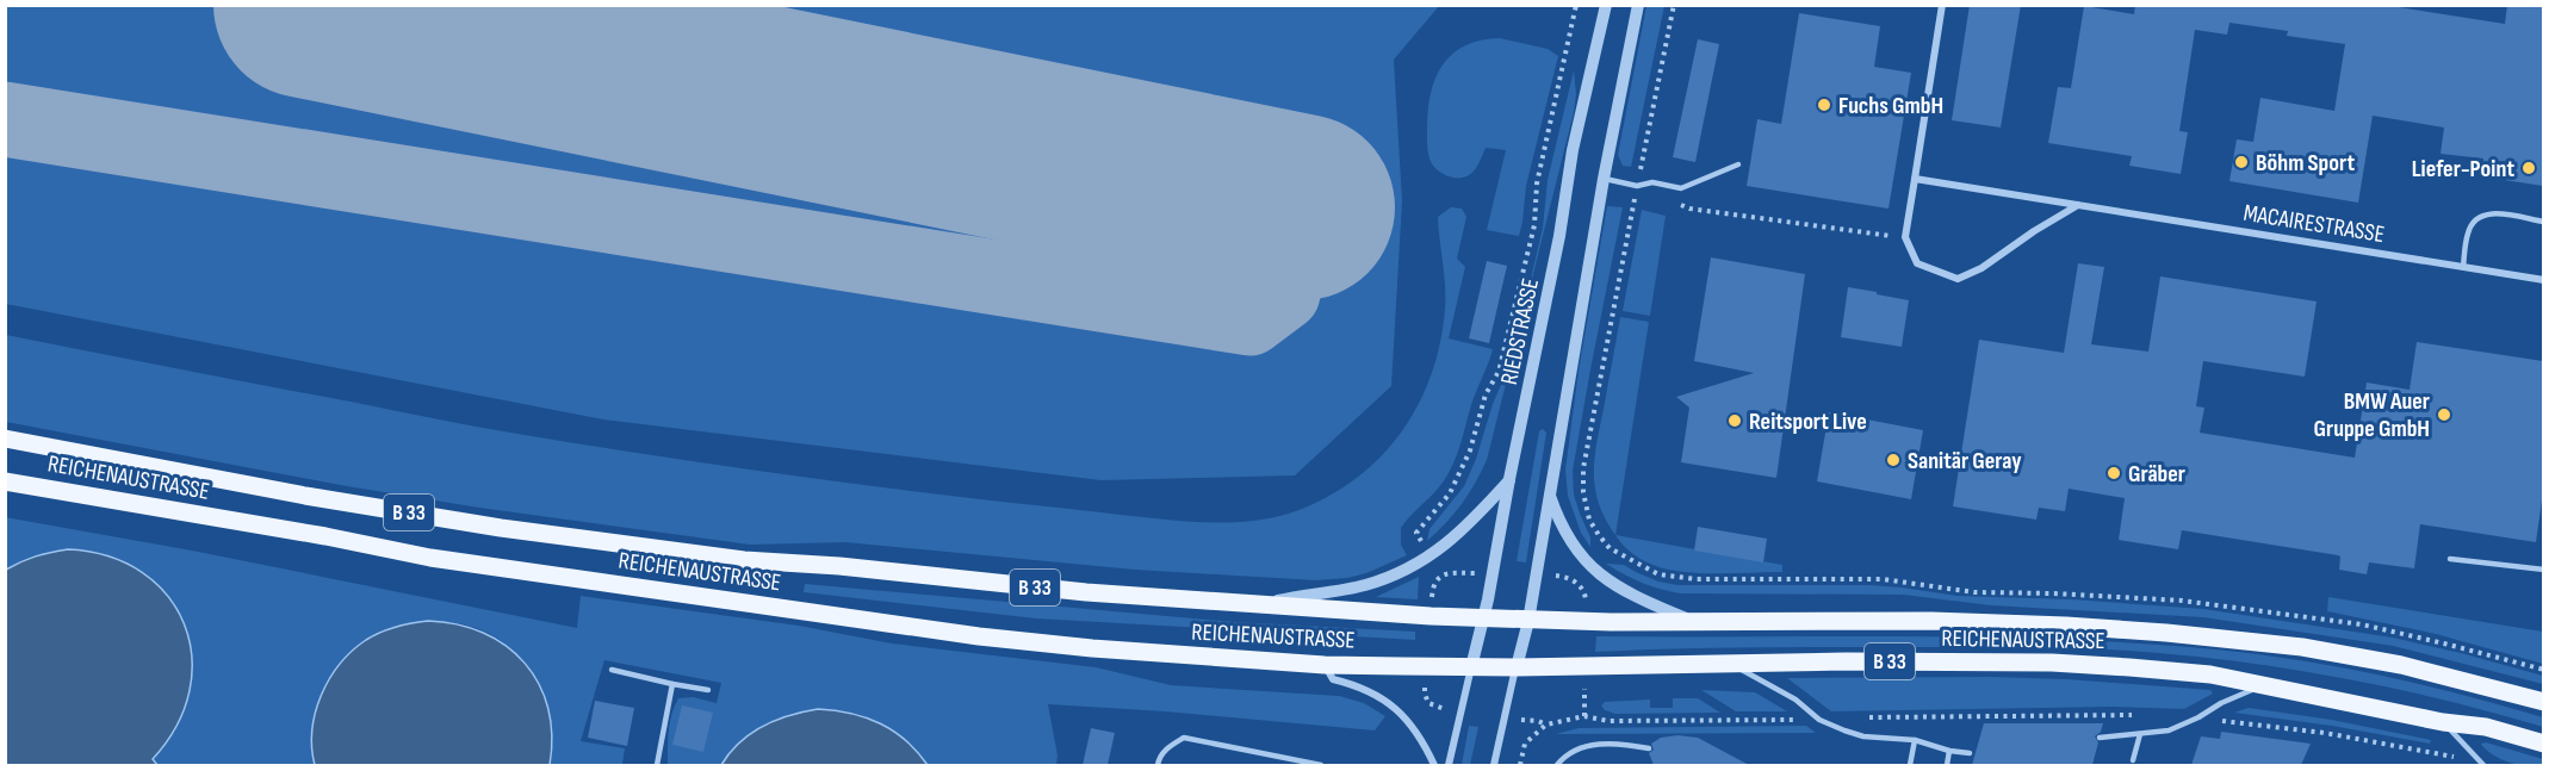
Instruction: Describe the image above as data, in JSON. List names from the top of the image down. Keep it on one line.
{"streets":{"main road":["REICHENAUSTRASSE","B 33"],"street":["MACAIRESTRASSE","RIEDSTRASSE"]},"crossings":[["RIEDSTRASSE","REICHENAUSTRASSE"]],"places":["Fuchs GmbH","Böhm Sport","Liefer-Point","BMW Auer Gruppe GmbH","Reitsport Live","Sanitär Geray","Gräber"]}
